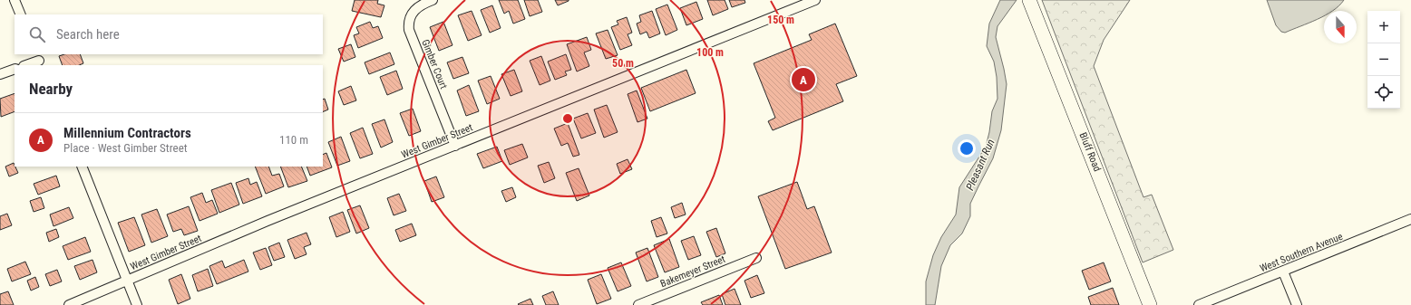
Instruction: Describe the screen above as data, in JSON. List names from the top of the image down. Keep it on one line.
{"streets":{"main road":["Bluff Road"],"street":["Gimber Court","West Gimber Street","West Southern Avenue","Bakemeyer Street"]},"crossings":[["Gimber Court","West Gimber Street"]],"water":["Pleasant Run"],"north":"bottom","page":{"map_buttons":["+","−"],"search":"Search here","heading":"Nearby","pins":"A","list":[{"mark":"A","name":"Millennium Contractors","note":"Place · West Gimber Street","value":"110 m"}]},"rings":["150 m","100 m","50 m"]}
